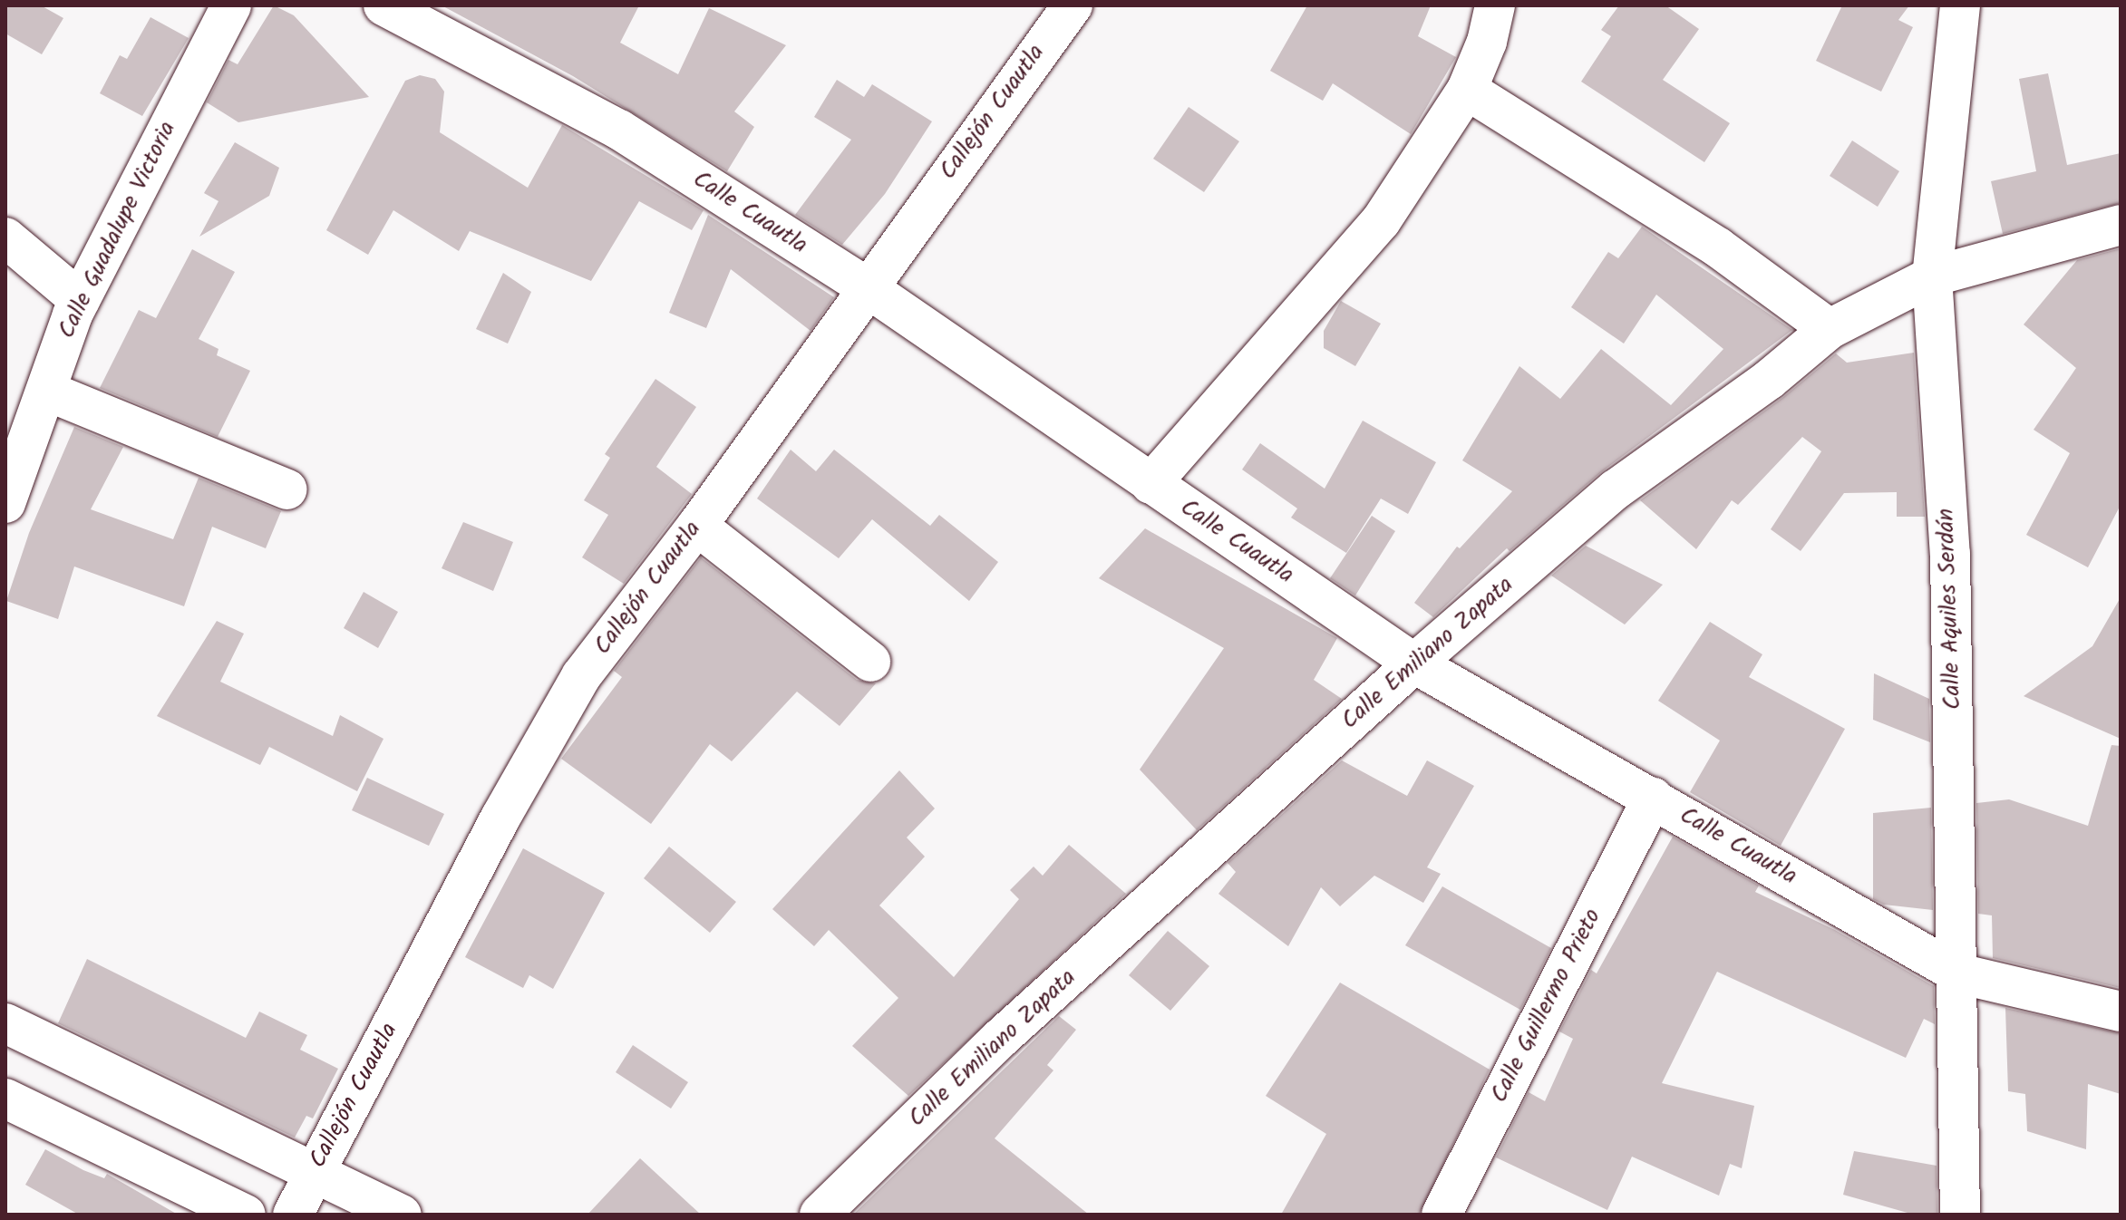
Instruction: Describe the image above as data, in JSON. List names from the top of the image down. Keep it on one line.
{"streets":{"street":["Callejón Cuautla","Calle Cuautla","Calle Guadalupe Victoria","Calle Aquiles Serdán","Calle Emiliano Zapata","Calle Guillermo Prieto"]},"crossings":[["Callejón Cuautla","Calle Cuautla"],["Calle Cuautla","Calle Aquiles Serdán"],["Calle Cuautla","Calle Emiliano Zapata"],["Calle Cuautla","Calle Guillermo Prieto"],["Calle Aquiles Serdán","Calle Emiliano Zapata"]]}
